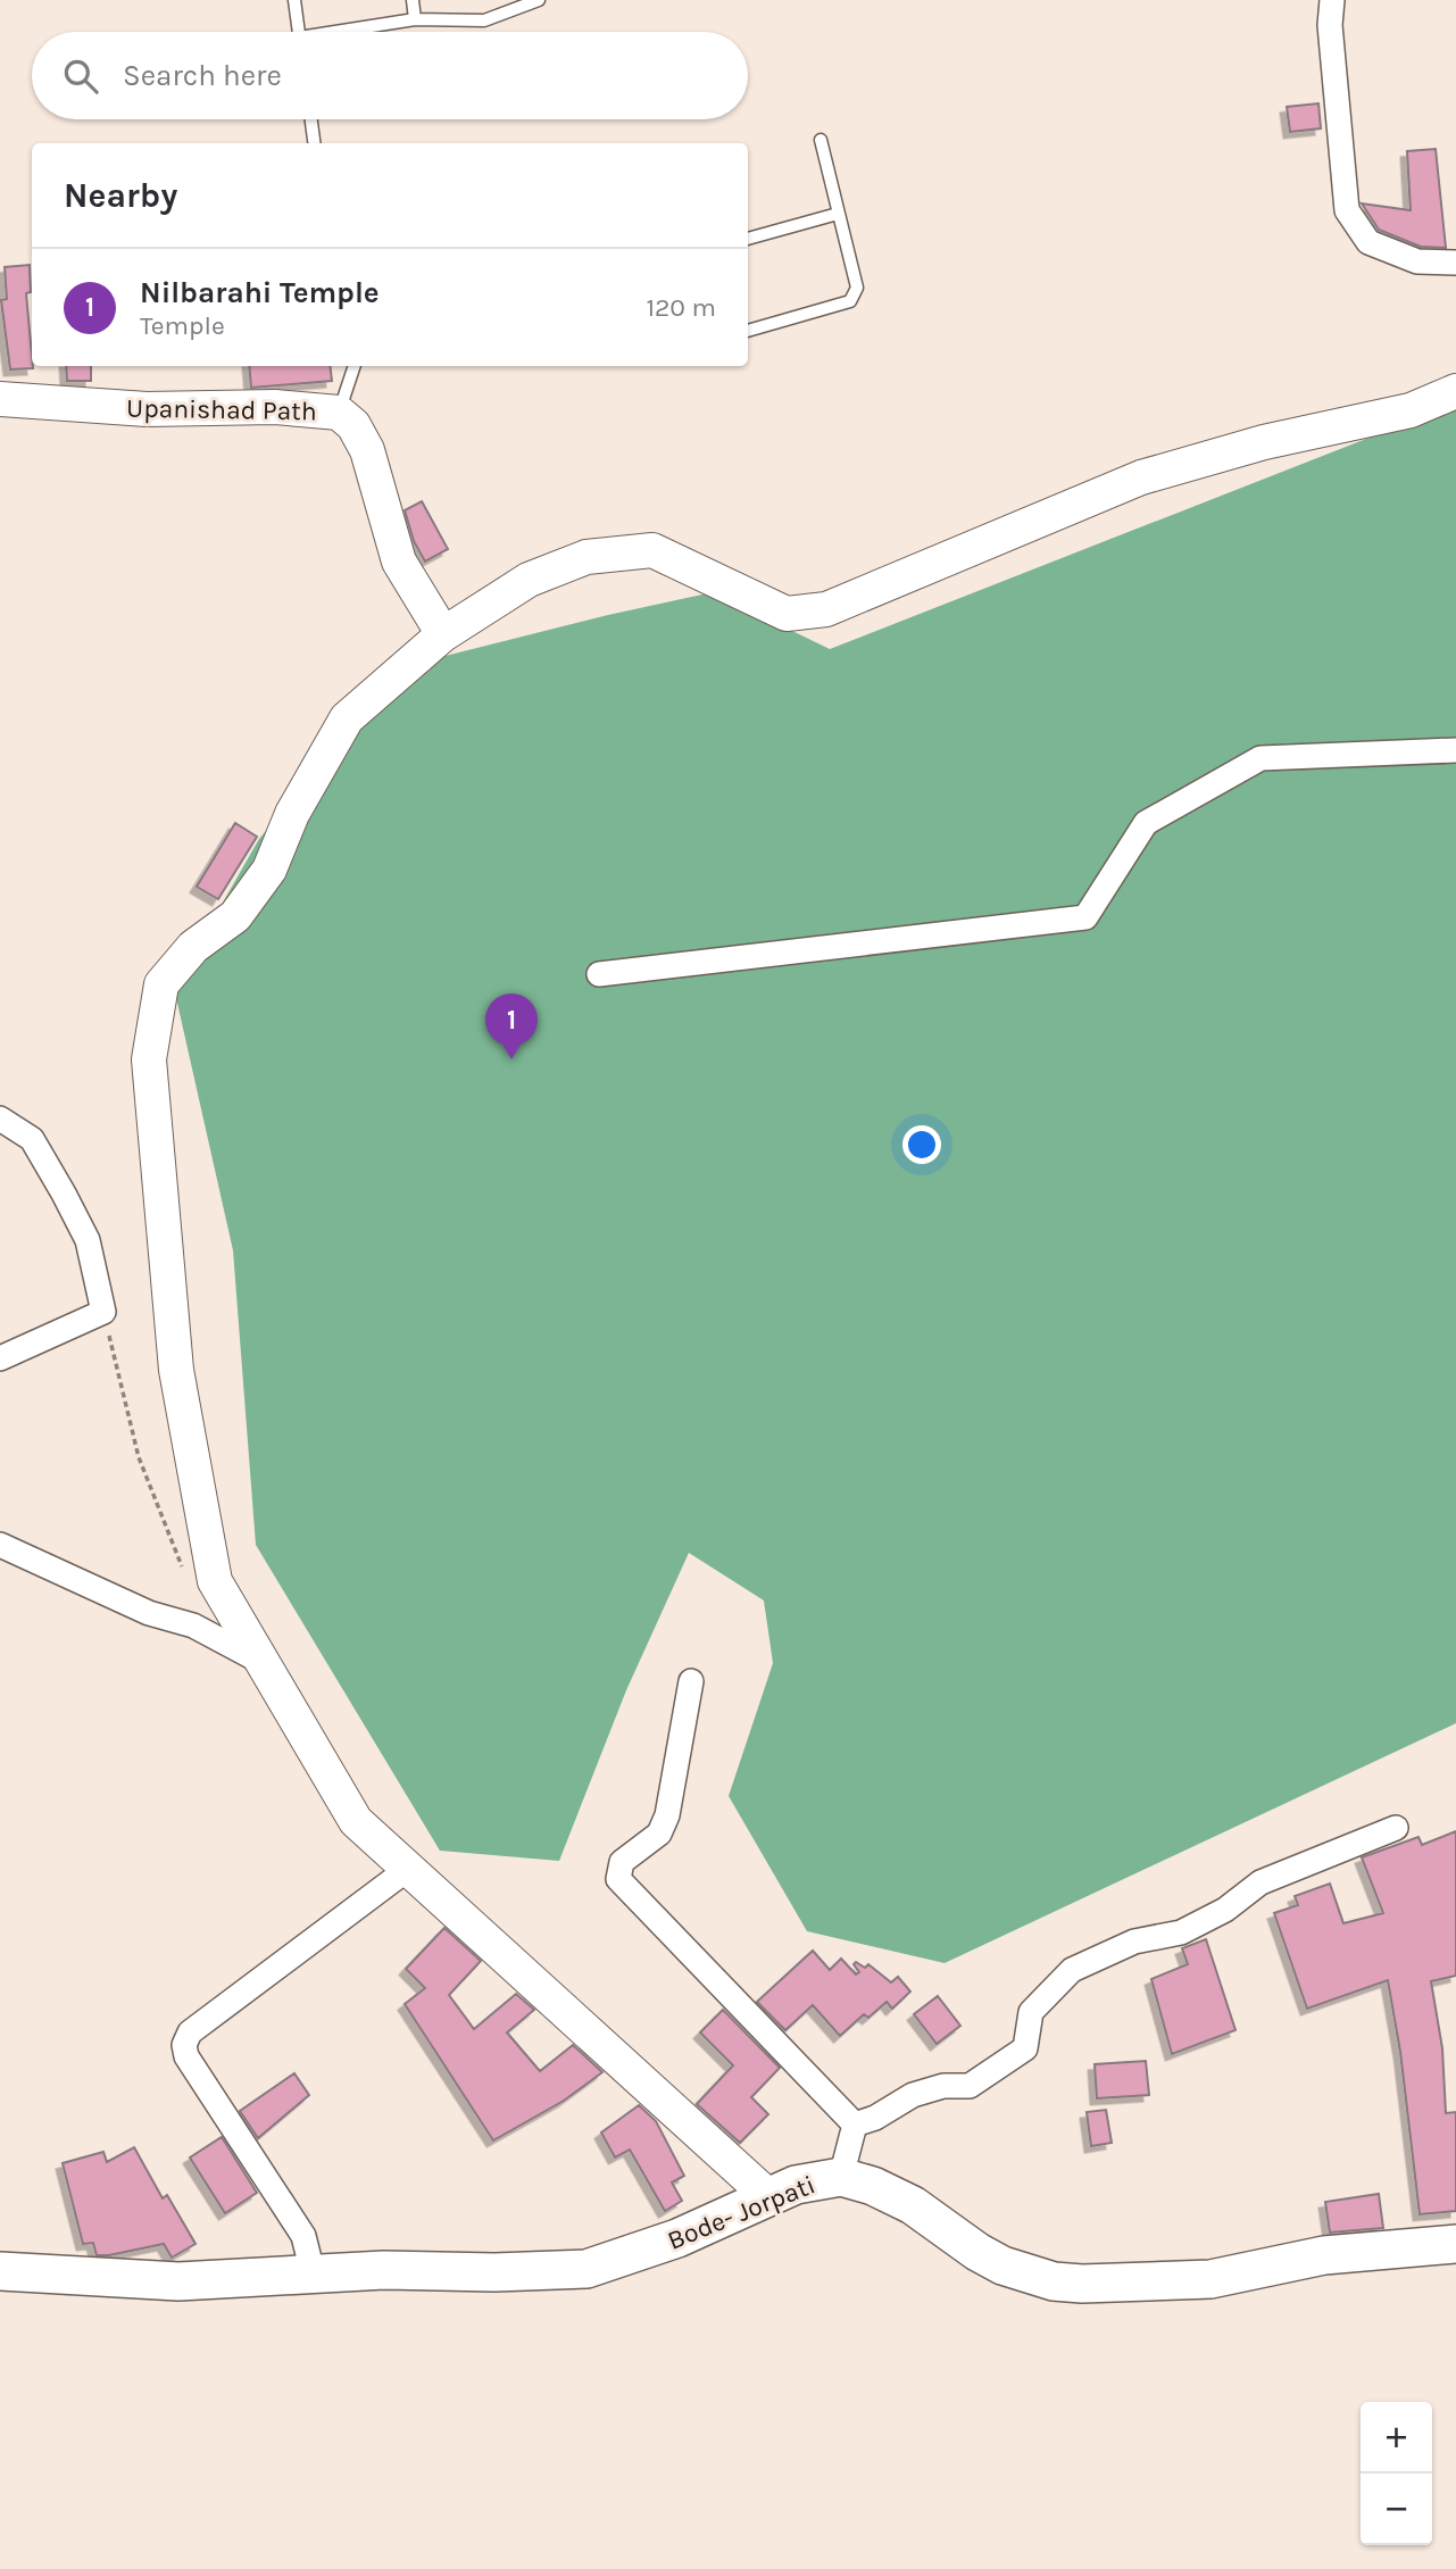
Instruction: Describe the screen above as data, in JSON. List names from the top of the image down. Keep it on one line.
{"streets":{"main road":["Upanishad Path","Bode- Jorpati"]},"page":{"search":"Search here","heading":"Nearby","list":[{"mark":"1","name":"Nilbarahi Temple","note":"Temple","value":"120 m"}],"pins":"1","map_buttons":["+","−"]}}
